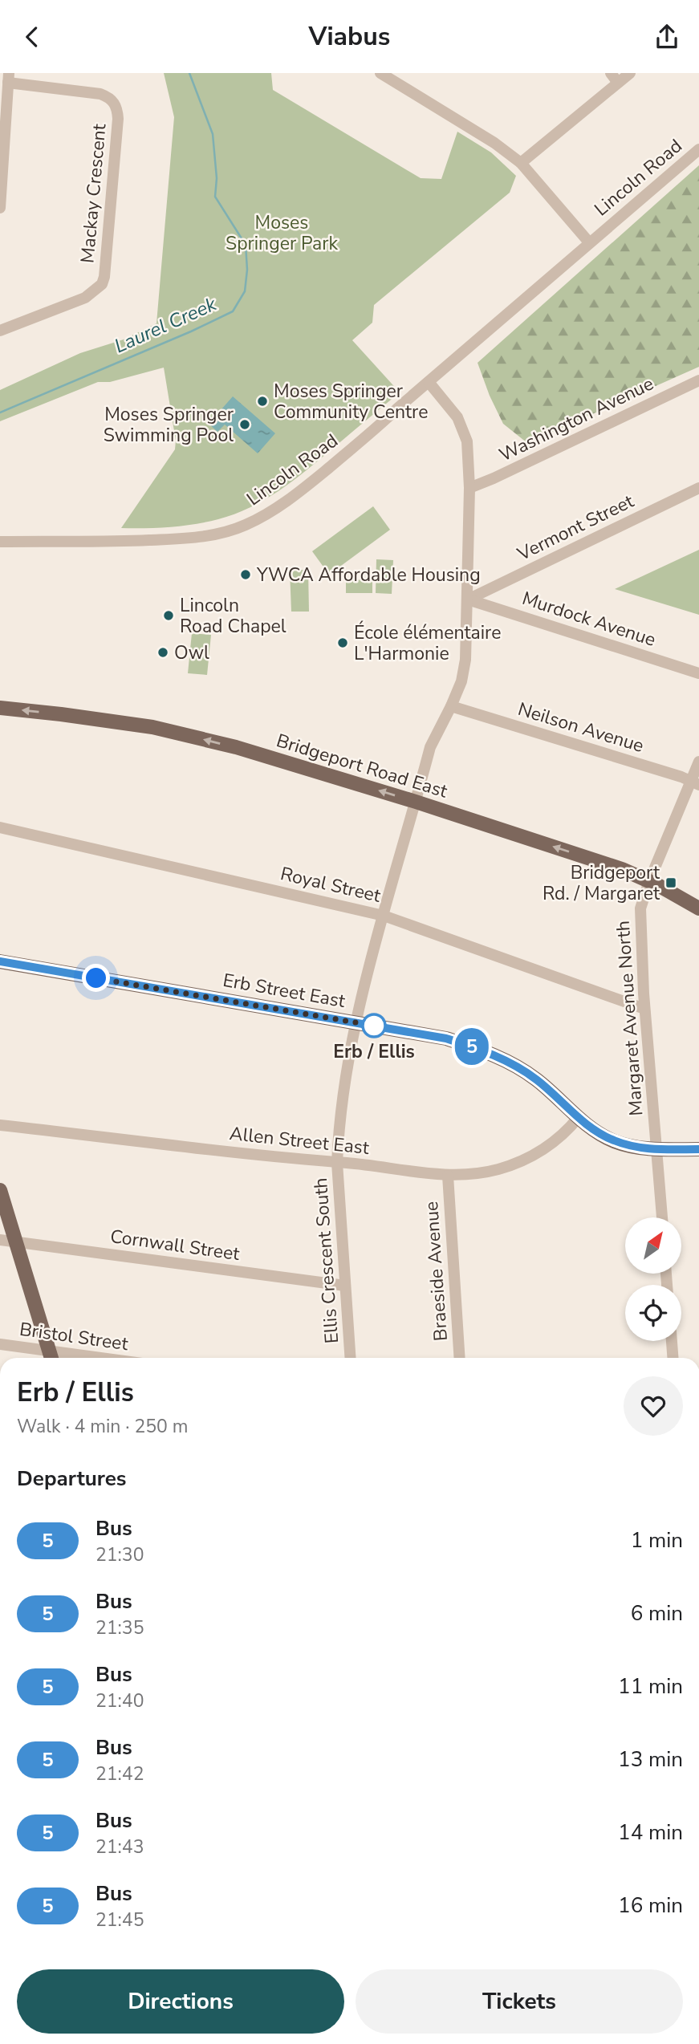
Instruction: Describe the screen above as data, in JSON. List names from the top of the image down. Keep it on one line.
{"streets":{"main road":["Bridgeport Road East","Erb Street East"],"street":["Lincoln Road","Mackay Crescent","Washington Avenue","Vermont Street","Murdock Avenue","Neilson Avenue","Royal Street","Margaret Avenue North","Allen Street East","Cornwall Street","Ellis Crescent South","Braeside Avenue","Bristol Street"]},"crossings":[["Lincoln Road","Ellis Crescent South"],["Washington Avenue","Ellis Crescent South"],["Vermont Street","Murdock Avenue"],["Vermont Street","Ellis Crescent South"],["Murdock Avenue","Ellis Crescent South"],["Neilson Avenue","Margaret Avenue North"],["Neilson Avenue","Ellis Crescent South"],["Bridgeport Road East","Margaret Avenue North"],["Bridgeport Road East","Ellis Crescent South"],["Royal Street","Margaret Avenue North"],["Royal Street","Ellis Crescent South"],["Erb Street East","Margaret Avenue North"],["Erb Street East","Allen Street East"],["Erb Street East","Ellis Crescent South"],["Allen Street East","Ellis Crescent South"],["Allen Street East","Braeside Avenue"],["Cornwall Street","Ellis Crescent South"]],"one_way":["Bridgeport Road East"],"water":["Laurel Creek"],"parks":["Moses Springer Park"],"places":{"other":["Moses Springer Community Centre","Moses Springer Swimming Pool","YWCA Affordable Housing","Lincoln Road Chapel","École élémentaire L'Harmonie","Owl","Erb / Ellis"],"transit":["Bridgeport Rd. / Margaret"]},"lines":["bus line 5"],"north":"top right","page":{"header":"Viabus","on_map":"5","heading":[["Erb / Ellis","Walk · 4 min · 250 m"],"Departures"],"list":[{"mark":"5","name":"Bus","note":"21:30","value":"1 min"},{"mark":"5","name":"Bus","note":"21:35","value":"6 min"},{"mark":"5","name":"Bus","note":"21:40","value":"11 min"},{"mark":"5","name":"Bus","note":"21:42","value":"13 min"},{"mark":"5","name":"Bus","note":"21:43","value":"14 min"},{"mark":"5","name":"Bus","note":"21:45","value":"16 min"}],"buttons":["Directions","Tickets"]}}
